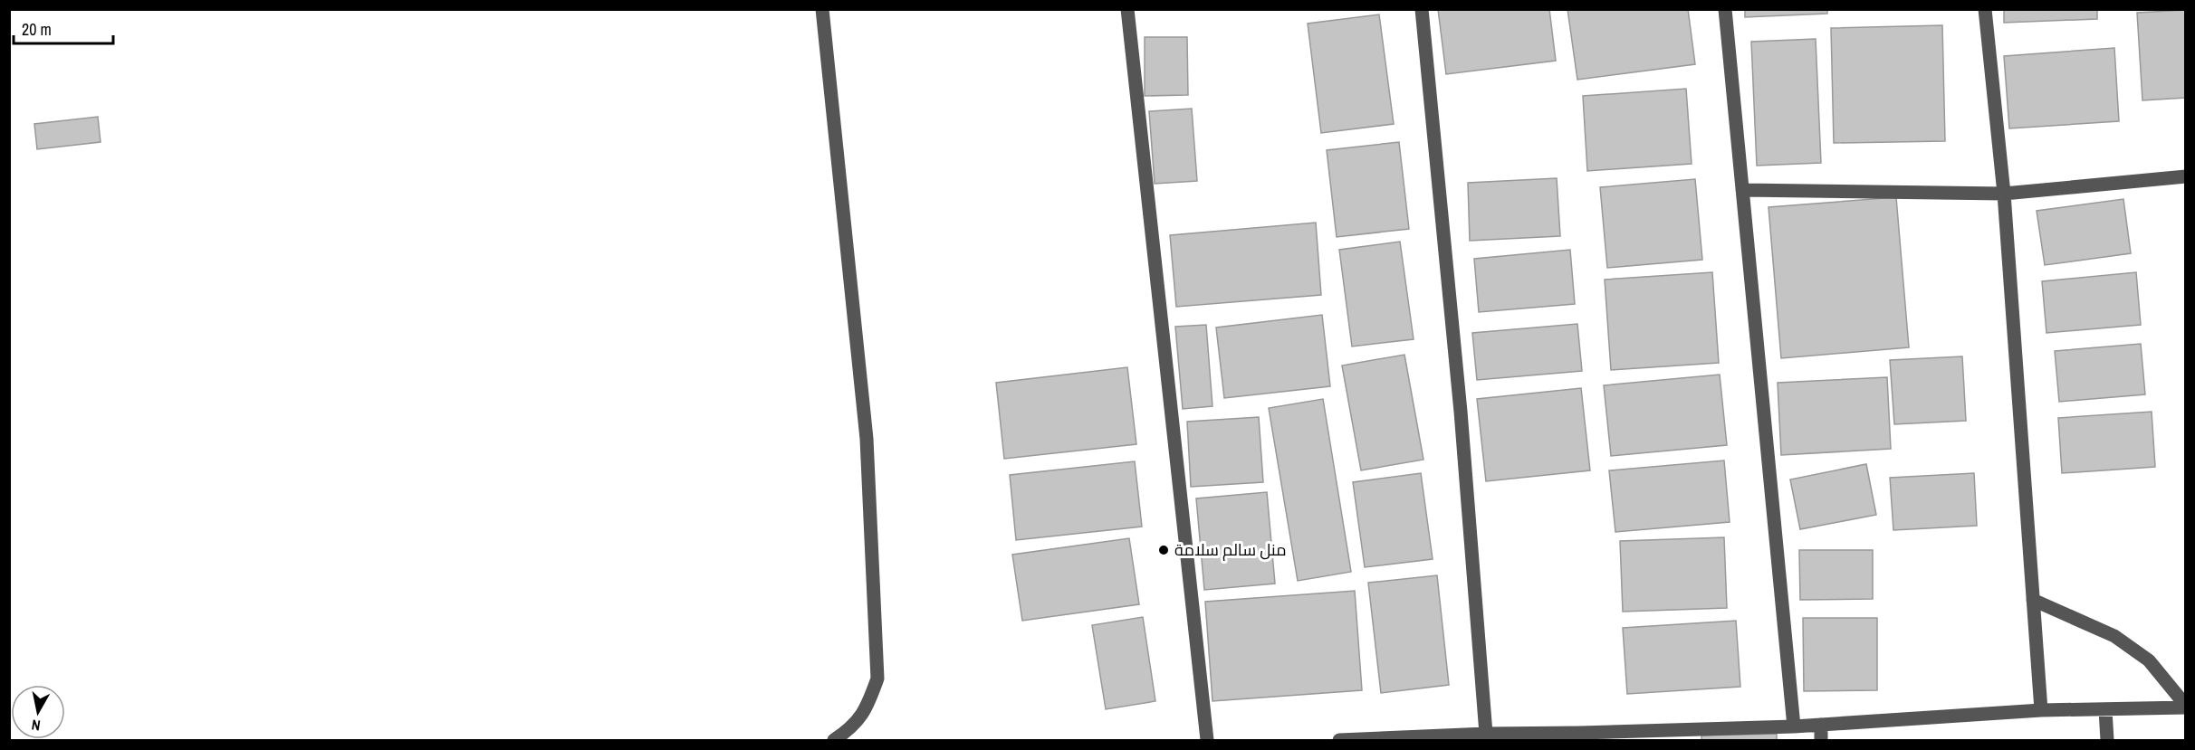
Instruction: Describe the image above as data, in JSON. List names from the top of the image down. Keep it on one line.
{"places":["منل سالم سلامة"],"scale_bar":"20 m","north":"bottom"}
